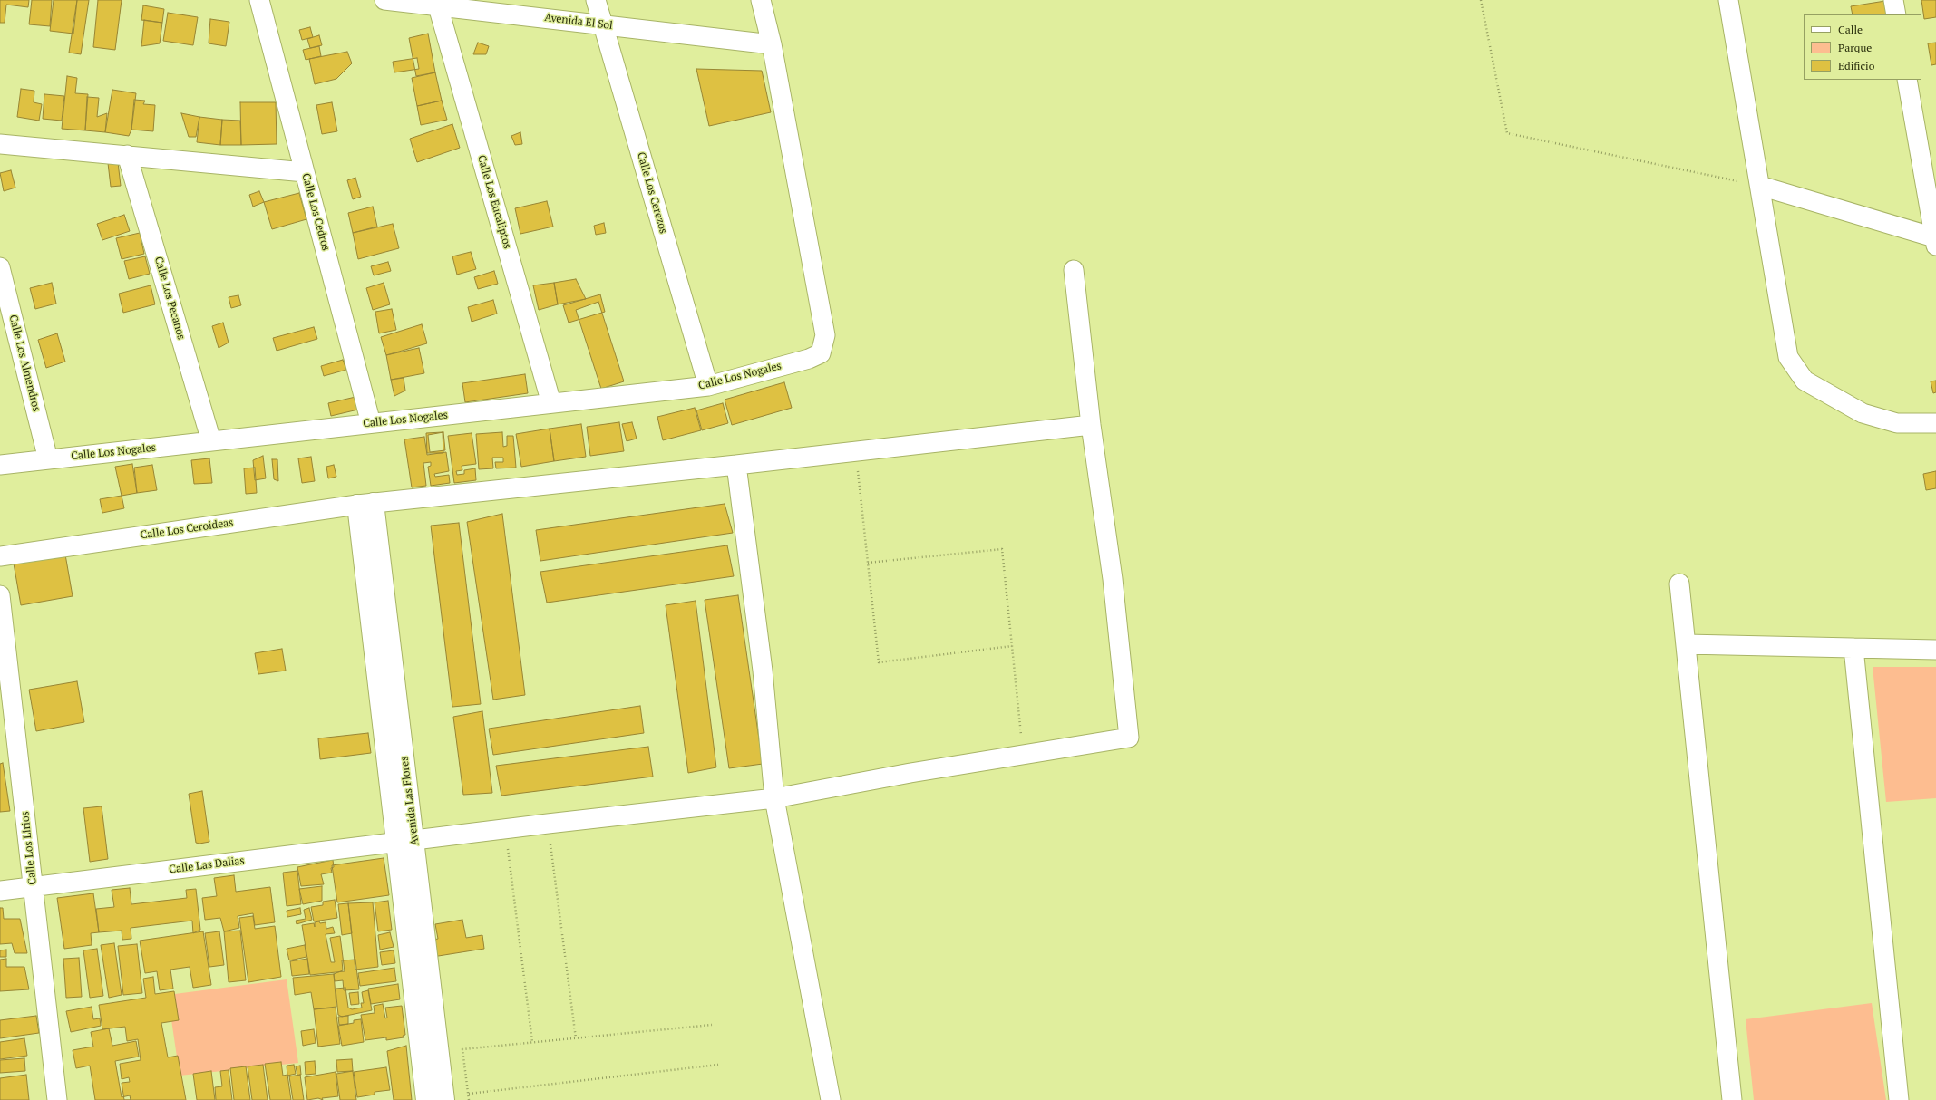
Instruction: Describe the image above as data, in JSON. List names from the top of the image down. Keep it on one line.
{"streets":{"street":["Avenida El Sol","Calle Los Cerezos","Calle Los Eucaliptos","Calle Los Cedros","Calle Los Pecanos","Calle Los Almendros","Calle Los Nogales","Calle Los Ceroideas","Avenida Las Flores","Calle Los Lirios","Calle Las Dalias"]},"crossings":[["Avenida El Sol","Calle Los Cerezos"],["Avenida El Sol","Calle Los Eucaliptos"],["Avenida El Sol","Calle Los Nogales"],["Calle Los Cerezos","Calle Los Nogales"],["Calle Los Eucaliptos","Calle Los Nogales"],["Calle Los Cedros","Calle Los Nogales"],["Calle Los Pecanos","Calle Los Nogales"],["Calle Los Almendros","Calle Los Nogales"],["Calle Los Ceroideas","Avenida Las Flores"],["Calle Los Ceroideas","Calle Las Dalias"],["Avenida Las Flores","Calle Las Dalias"],["Calle Los Lirios","Calle Las Dalias"]],"legend":["Calle","Parque","Edificio"]}
